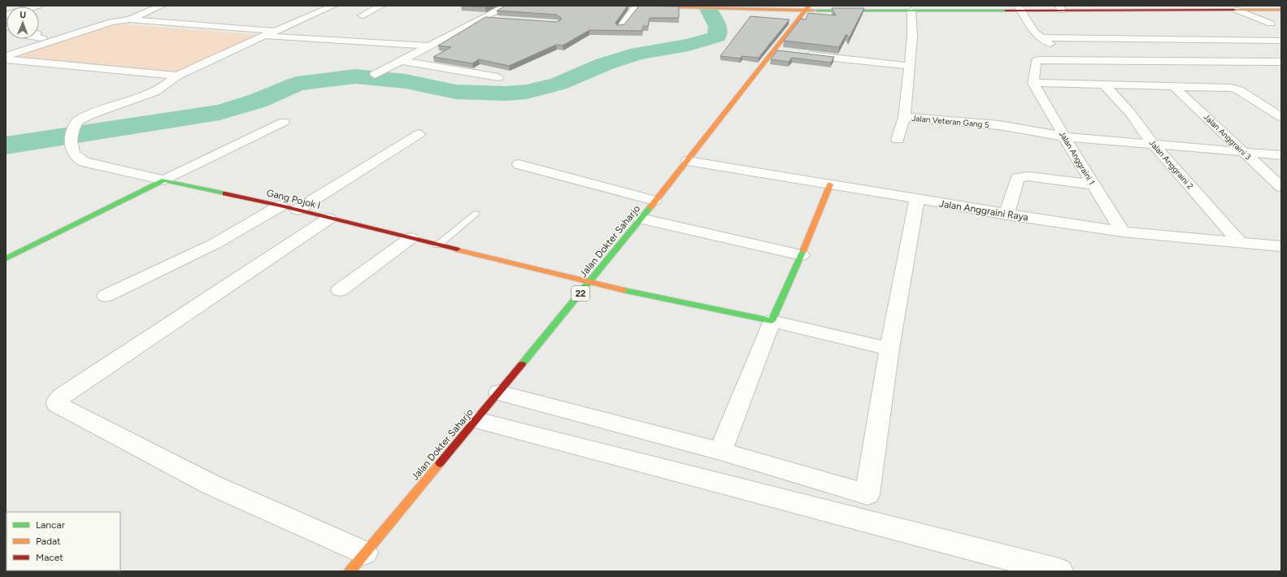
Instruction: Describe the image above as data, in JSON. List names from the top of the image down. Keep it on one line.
{"streets":{"main road":["Gang Pojok I","Jalan Dokter Saharjo","22"],"street":["Jalan Veteran Gang 5","Jalan Anggraini 3","Jalan Anggraini 1","Jalan Anggraini 2","Jalan Anggraini Raya"]},"crossings":[["Jalan Veteran Gang 5","Jalan Anggraini 3"],["Jalan Veteran Gang 5","Jalan Anggraini 1"],["Jalan Veteran Gang 5","Jalan Anggraini 2"],["Jalan Anggraini 1","Jalan Anggraini Raya"],["Jalan Anggraini 2","Jalan Anggraini Raya"],["Gang Pojok I","Jalan Dokter Saharjo"],["Jalan Anggraini Raya","Jalan Dokter Saharjo"]],"legend":["Lancar","Padat","Macet"],"north":"top"}
